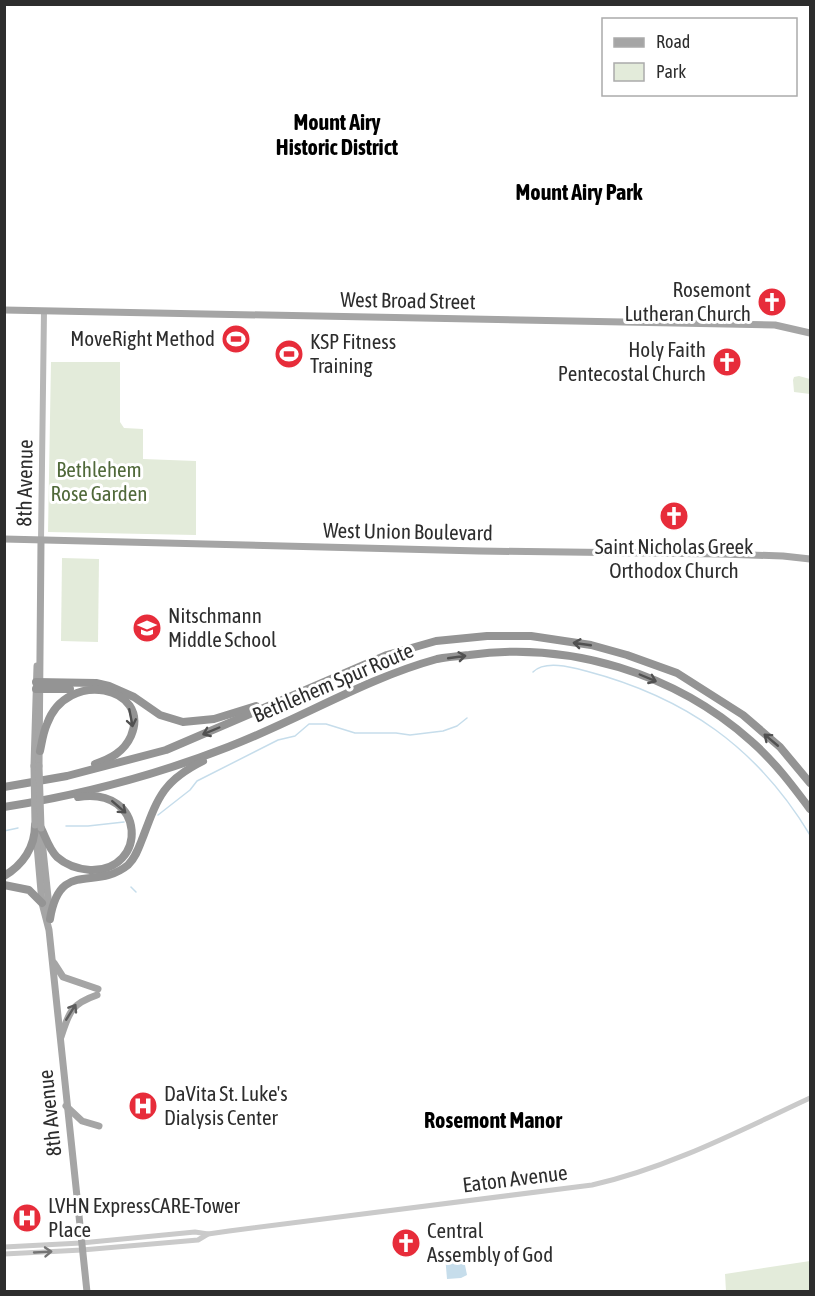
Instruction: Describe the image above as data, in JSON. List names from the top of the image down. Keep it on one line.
{"streets":{"highway":["Bethlehem Spur Route"],"main road":["West Broad Street","8th Avenue","West Union Boulevard"],"street":["Eaton Avenue"]},"crossings":[["West Broad Street","8th Avenue"],["8th Avenue","West Union Boulevard"],["8th Avenue","Eaton Avenue"]],"districts":["Mount Airy Historic District","Mount Airy Park","Rosemont Manor"],"parks":["Bethlehem Rose Garden"],"places":{"church":["Rosemont Lutheran Church","Holy Faith Pentecostal Church","Saint Nicholas Greek Orthodox Church","Central Assembly of God"],"sports":["MoveRight Method","KSP Fitness Training"],"school or university":["Nitschmann Middle School"],"hospital":["DaVita St. Luke's Dialysis Center","LVHN ExpressCARE-Tower Place"]},"legend":["Road","Park"]}
